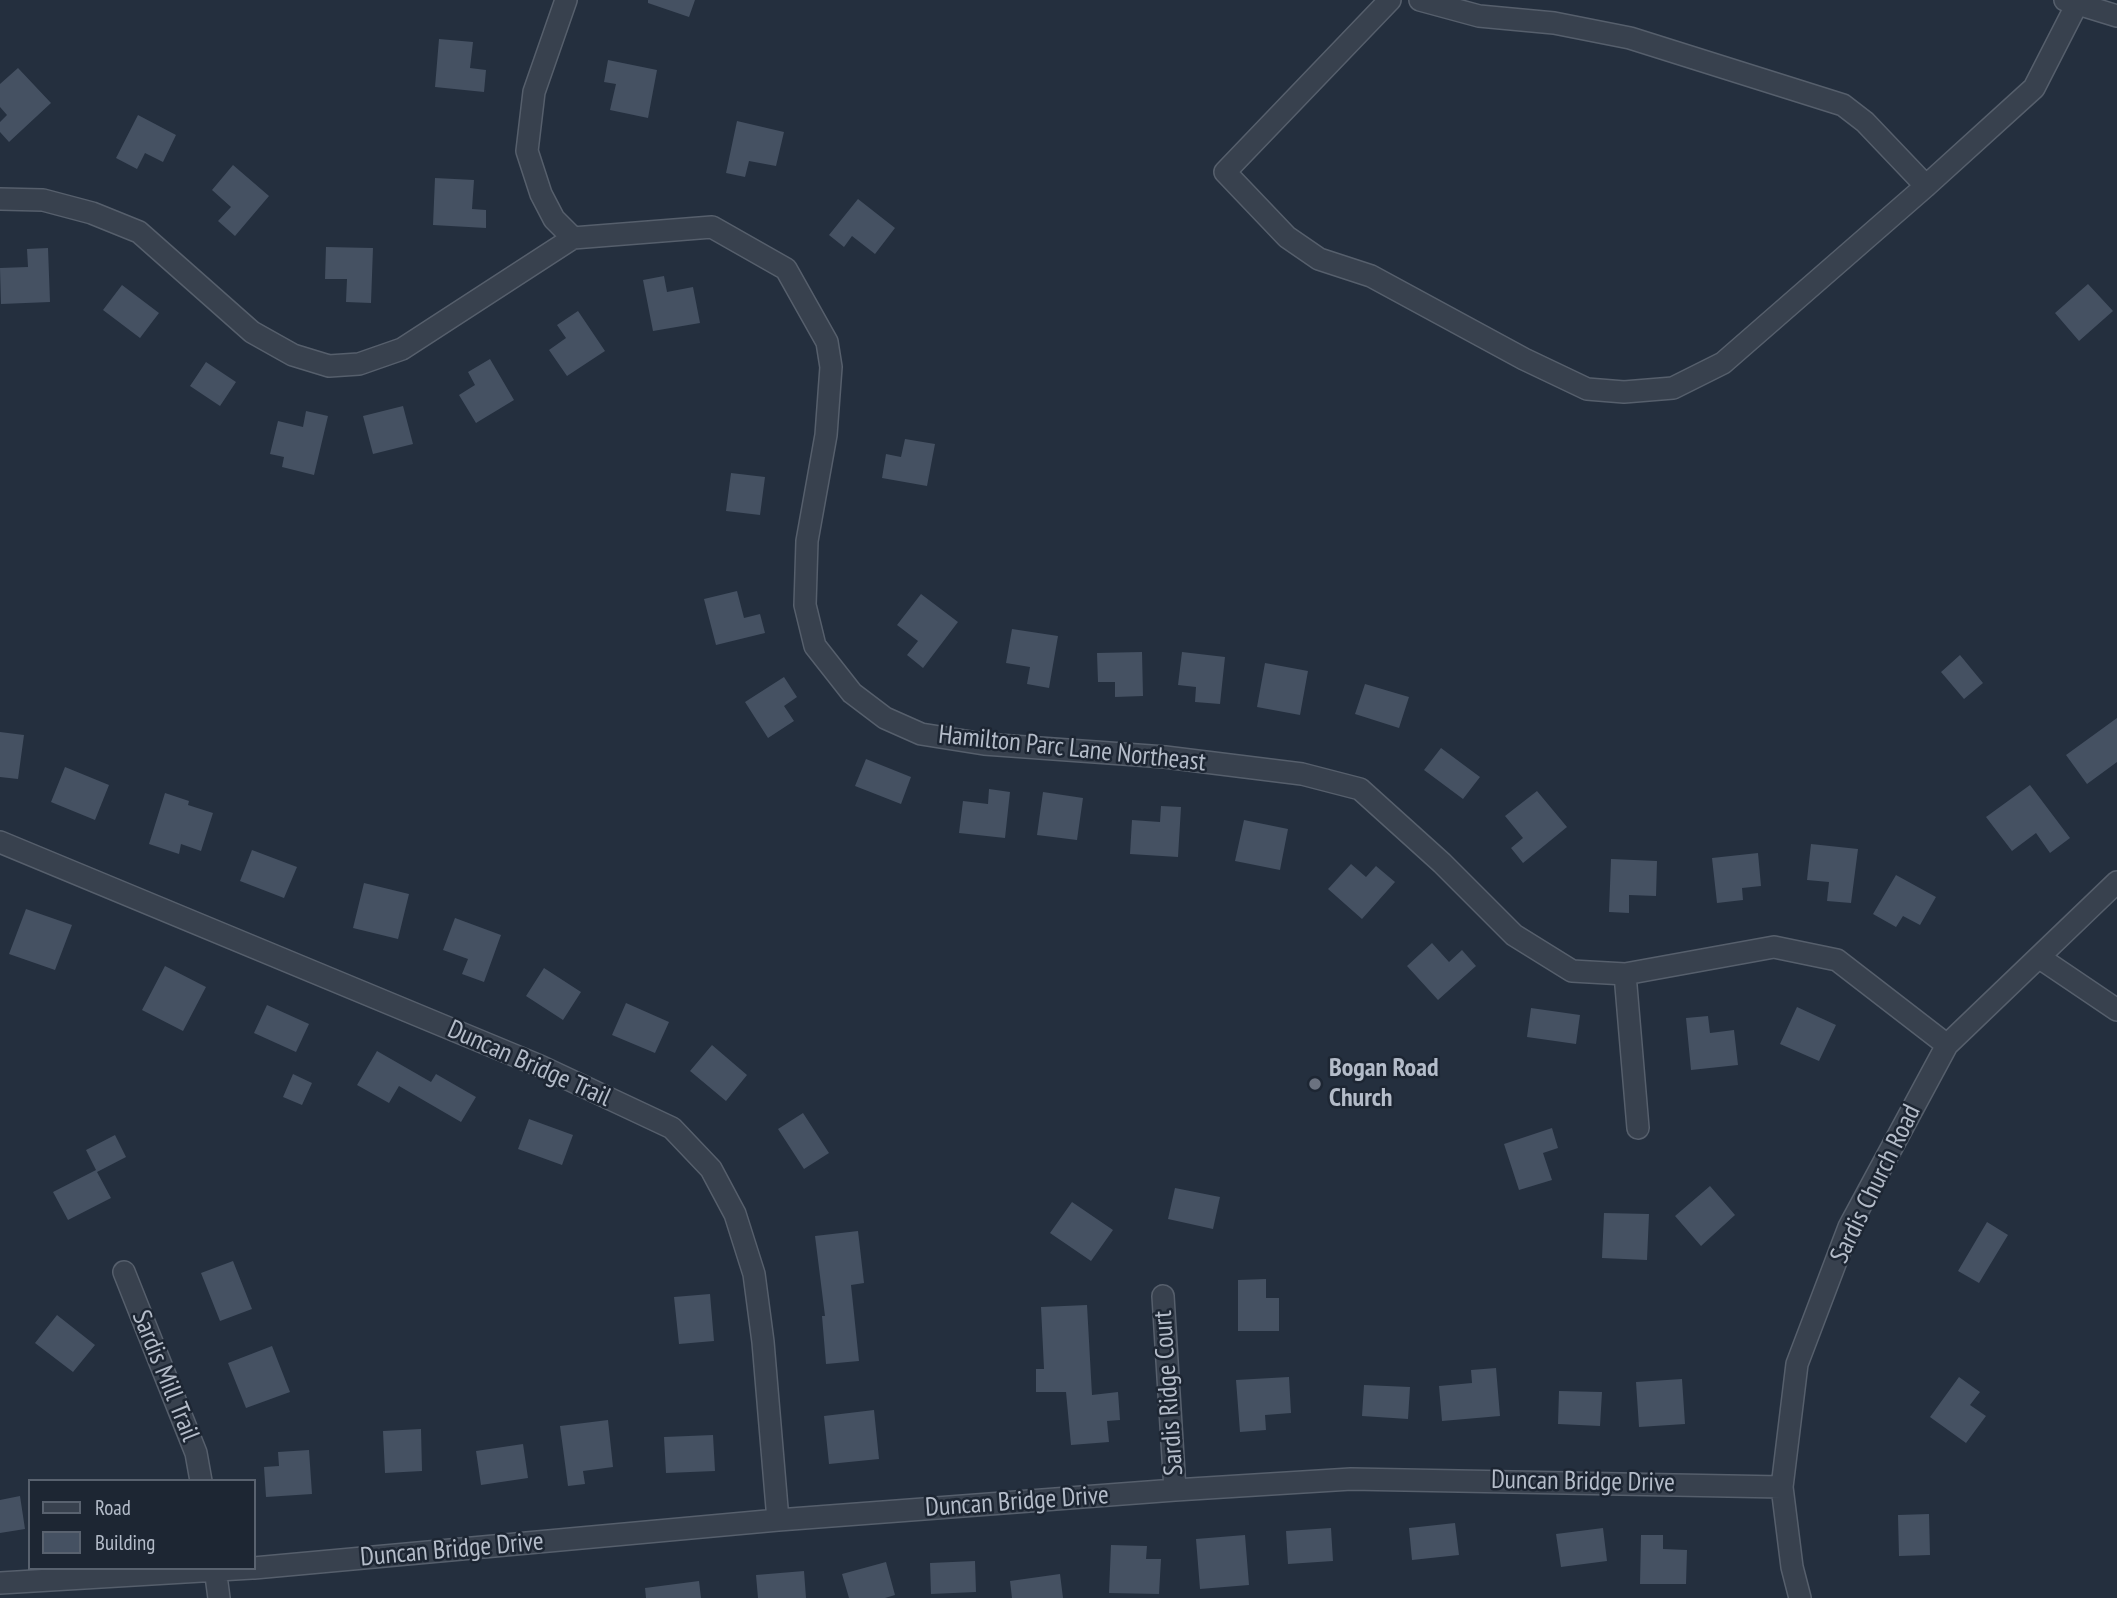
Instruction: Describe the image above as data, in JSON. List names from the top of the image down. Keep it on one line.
{"streets":{"street":["Hamilton Parc Lane Northeast","Duncan Bridge Trail","Sardis Church Road","Sardis Mill Trail","Sardis Ridge Court","Duncan Bridge Drive"]},"crossings":[["Hamilton Parc Lane Northeast","Sardis Church Road"],["Duncan Bridge Trail","Duncan Bridge Drive"],["Sardis Church Road","Duncan Bridge Drive"],["Sardis Ridge Court","Duncan Bridge Drive"]],"places":["Bogan Road Church"],"legend":["Road","Building"]}
